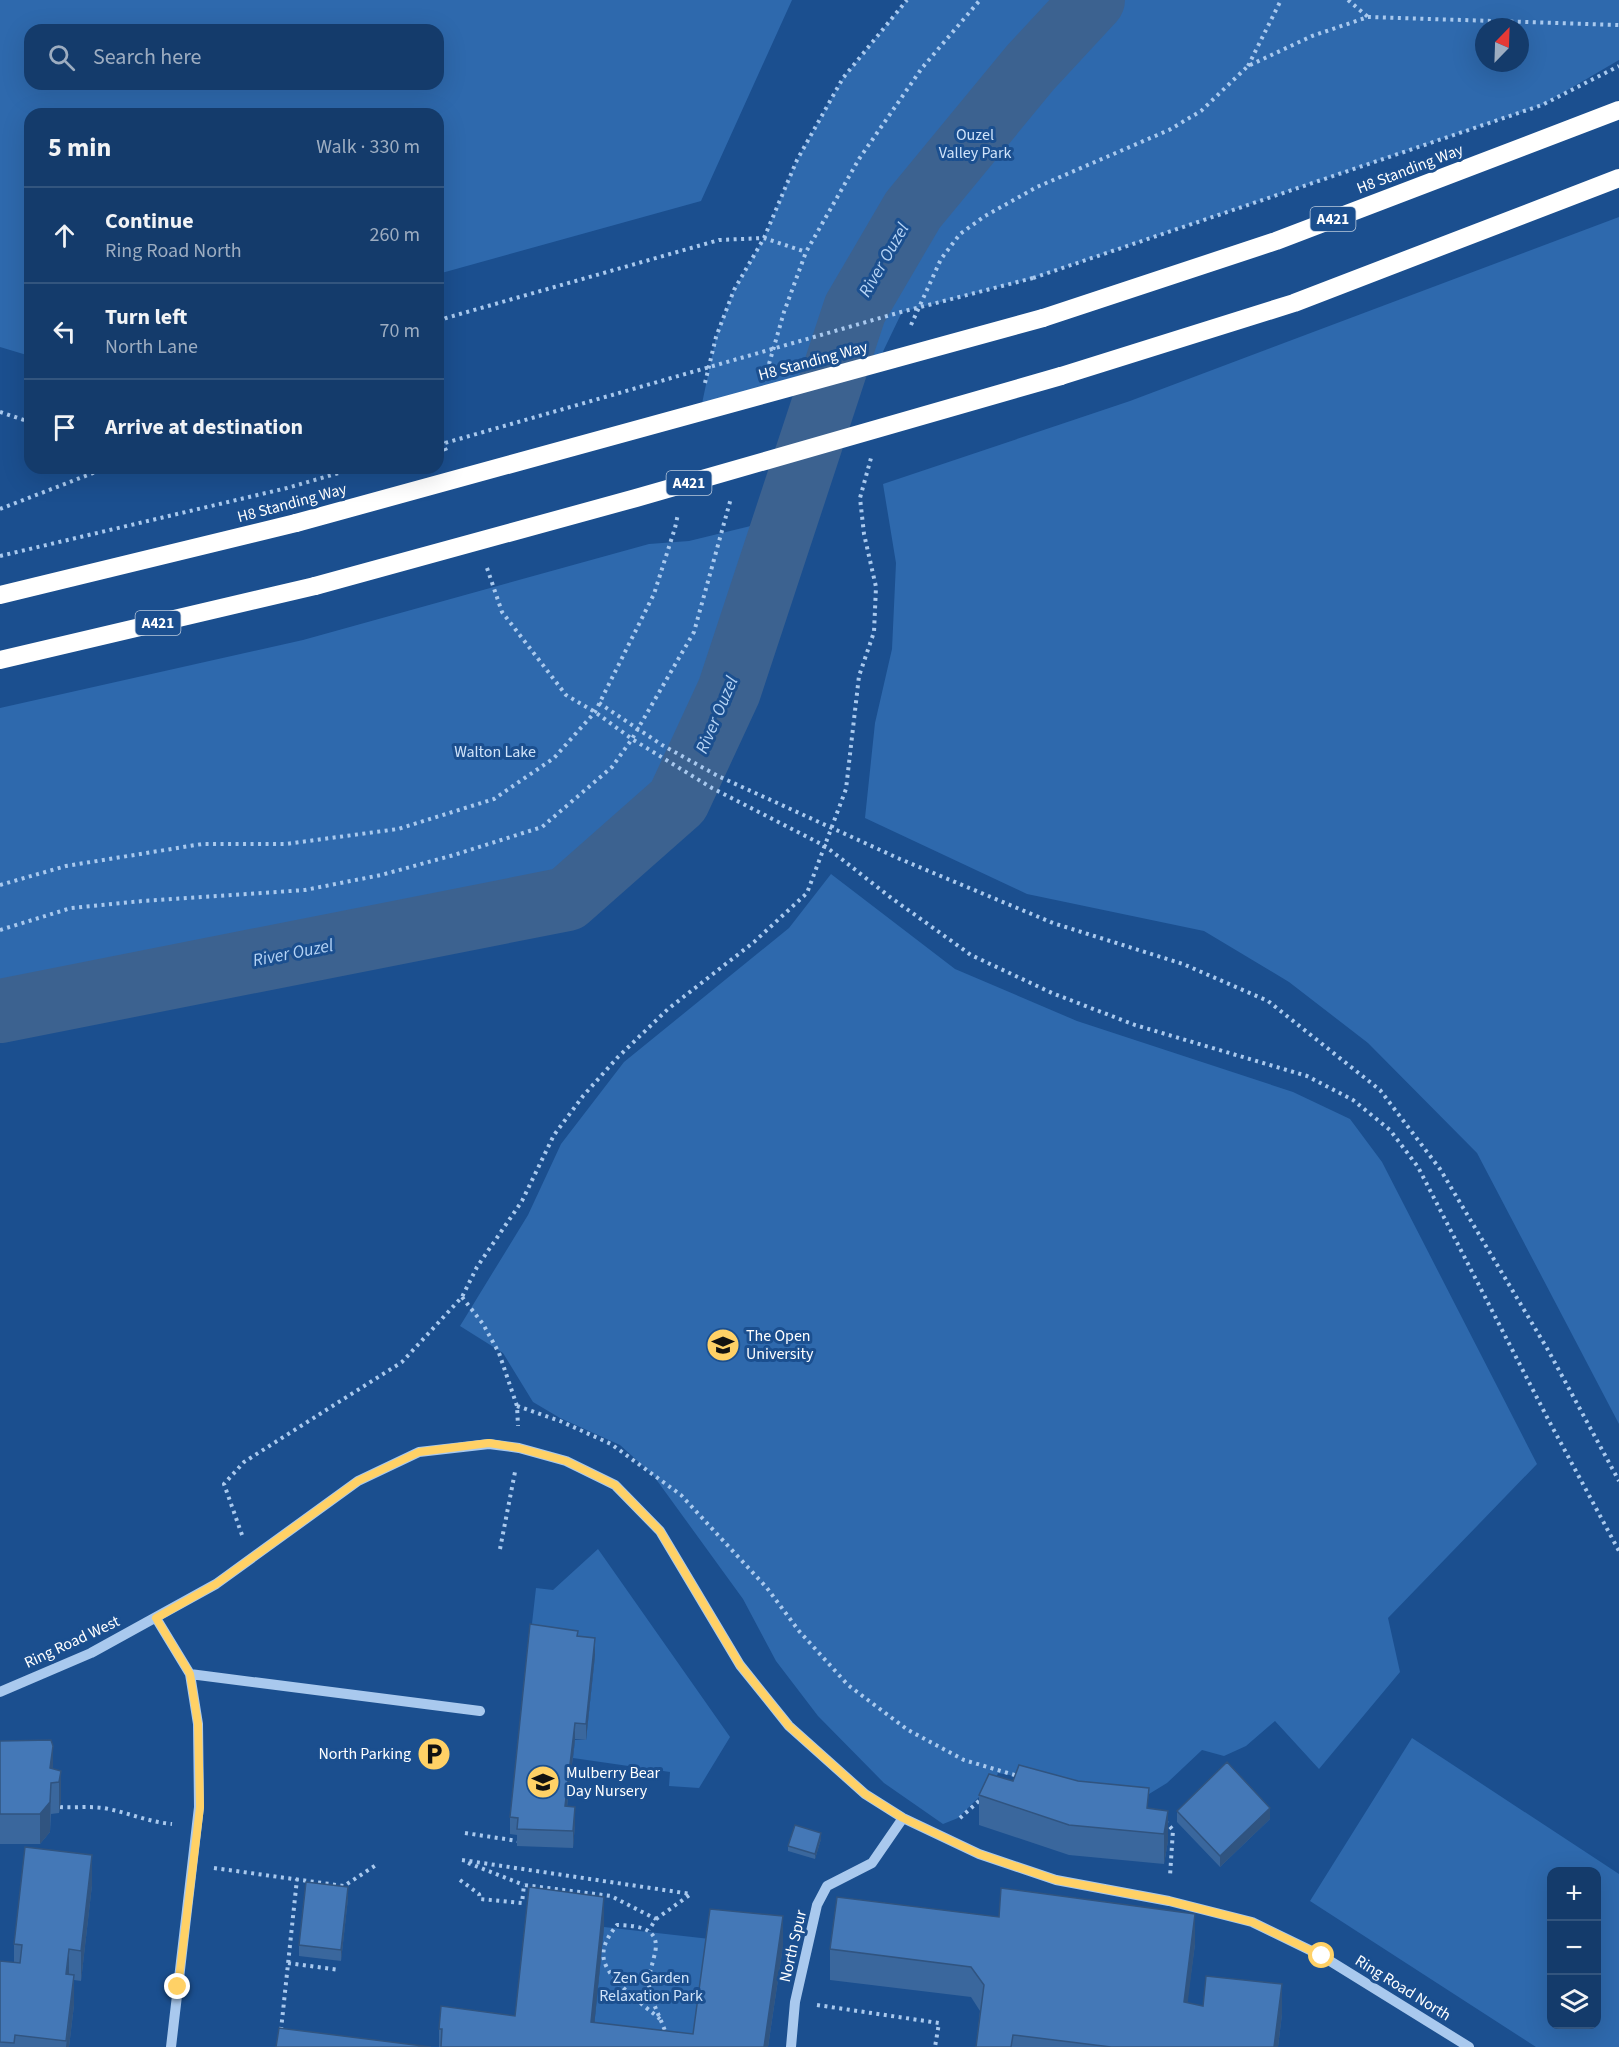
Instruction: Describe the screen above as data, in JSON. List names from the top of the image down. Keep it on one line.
{"streets":{"highway":["H8 Standing Way","A421"],"lane":["Ring Road West","North Spur","Ring Road North"]},"crossings":[["Ring Road West","Ring Road North"],["North Spur","Ring Road North"]],"water":["River Ouzel"],"parks":["Ouzel Valley Park","Walton Lake","Zen Garden Relaxation Park"],"places":{"school or university":["The Open University","Mulberry Bear Day Nursery"],"parking":["North Parking"]},"north":"top right","page":{"search":"Search here","heading":["5 min","Walk · 330 m"],"list":[["Continue","Ring Road North","260 m"],["Turn left","North Lane","70 m"],"Arrive at destination"],"map_buttons":["+","−"]}}
